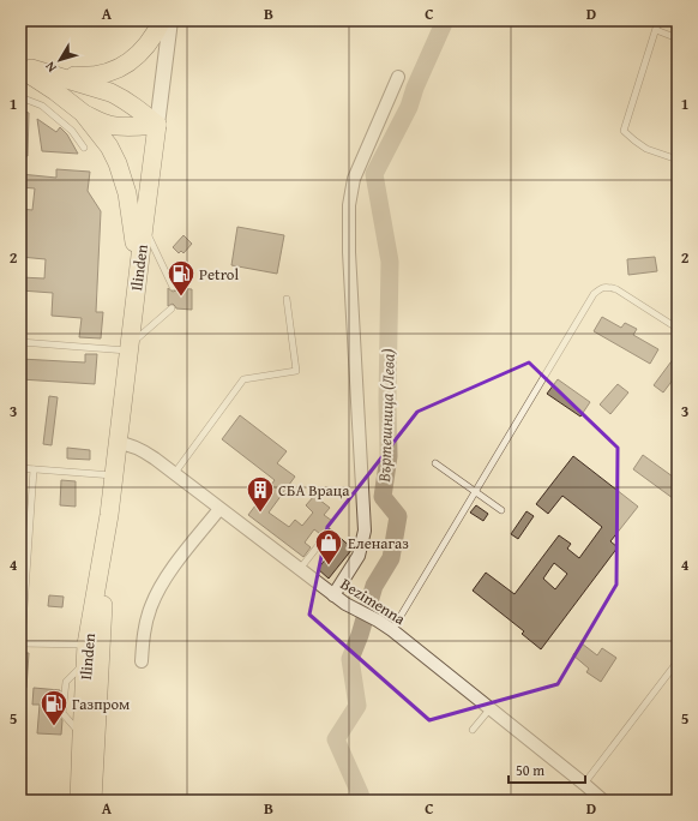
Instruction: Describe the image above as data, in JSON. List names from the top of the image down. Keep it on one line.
{"streets":{"main road":["Ilinden"],"street":["Bezimenna"]},"crossings":[["Ilinden","Bezimenna"]],"water":["Въртешница (Лева)"],"places":{"fuel station":["Petrol","Газпром"],"building":["СБА Враца"],"shop":["Еленагаз"]},"scale_bar":"50 m","north":"bottom left","grid":{"columns":["A","B","C","D"],"rows":["1","2","3","4","5"]}}
